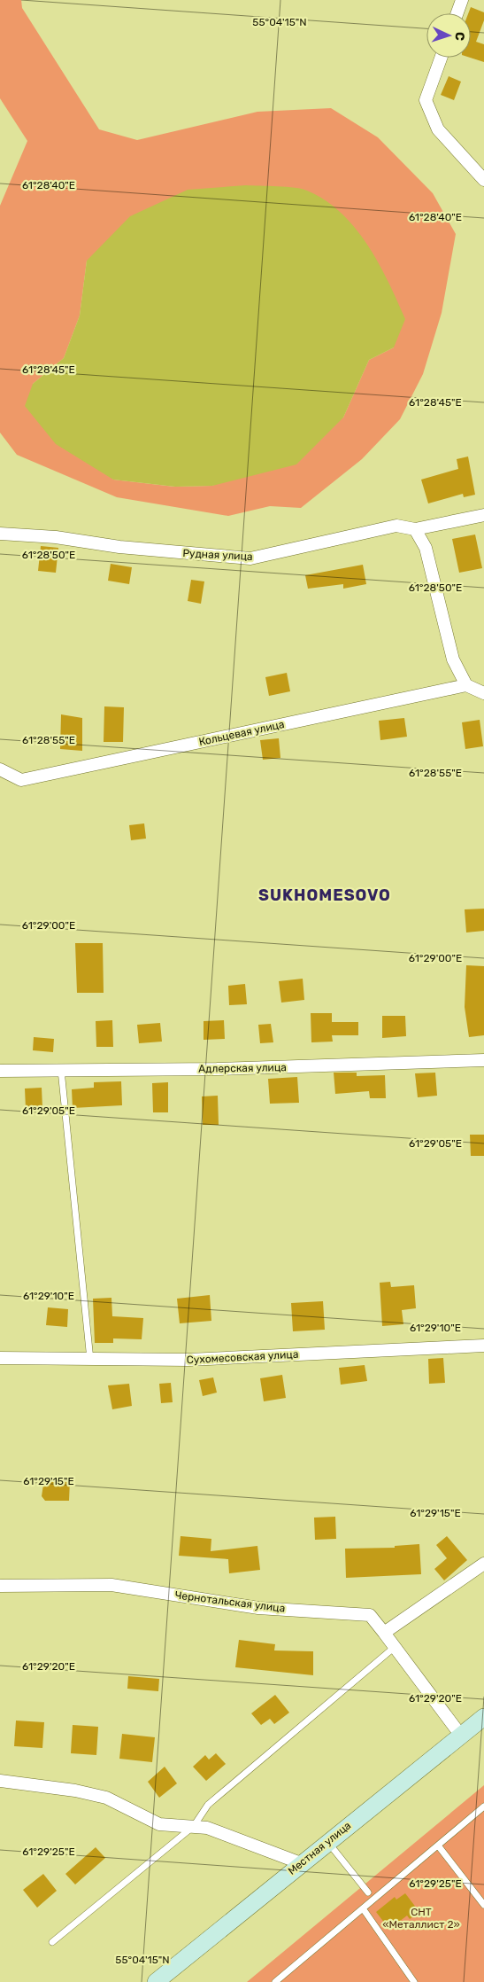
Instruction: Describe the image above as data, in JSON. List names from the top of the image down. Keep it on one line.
{"streets":{"main road":["Местная улица"],"street":["Рудная улица","Кольцевая улица","Адлерская улица","Сухомесовская улица","Чернотальская улица"]},"crossings":[["Чернотальская улица","Местная улица"]],"districts":["SUKHOMESOVO"],"parks":["СНТ «Металлист 2»"],"north":"right","coordinates":["55°04'15\"N","61°28'40\"E","61°28'45\"E","61°28'50\"E","61°28'55\"E","61°29'00\"E","61°29'05\"E","61°29'10\"E","61°29'15\"E","61°29'20\"E","61°29'25\"E"]}
